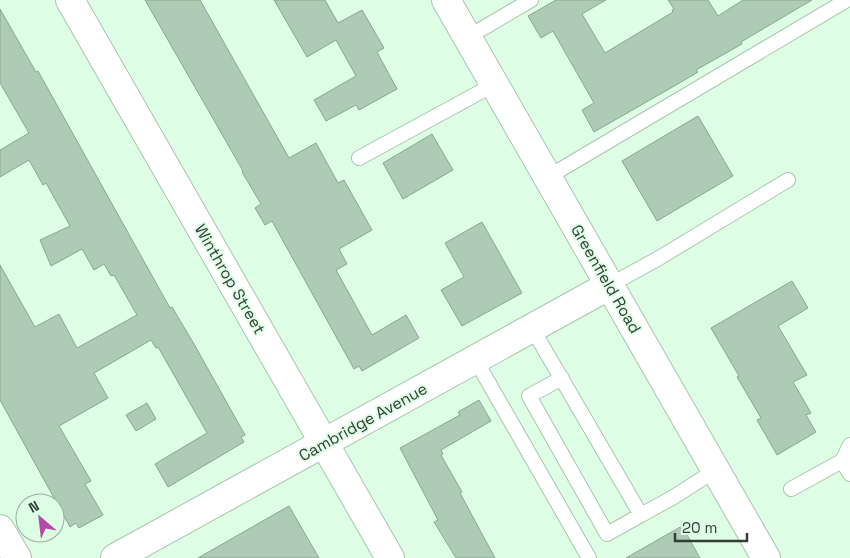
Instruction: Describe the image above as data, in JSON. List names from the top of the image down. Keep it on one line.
{"streets":{"street":["Winthrop Street","Greenfield Road","Cambridge Avenue"]},"crossings":[["Winthrop Street","Cambridge Avenue"],["Greenfield Road","Cambridge Avenue"]],"scale_bar":"20 m","north":"top left"}
